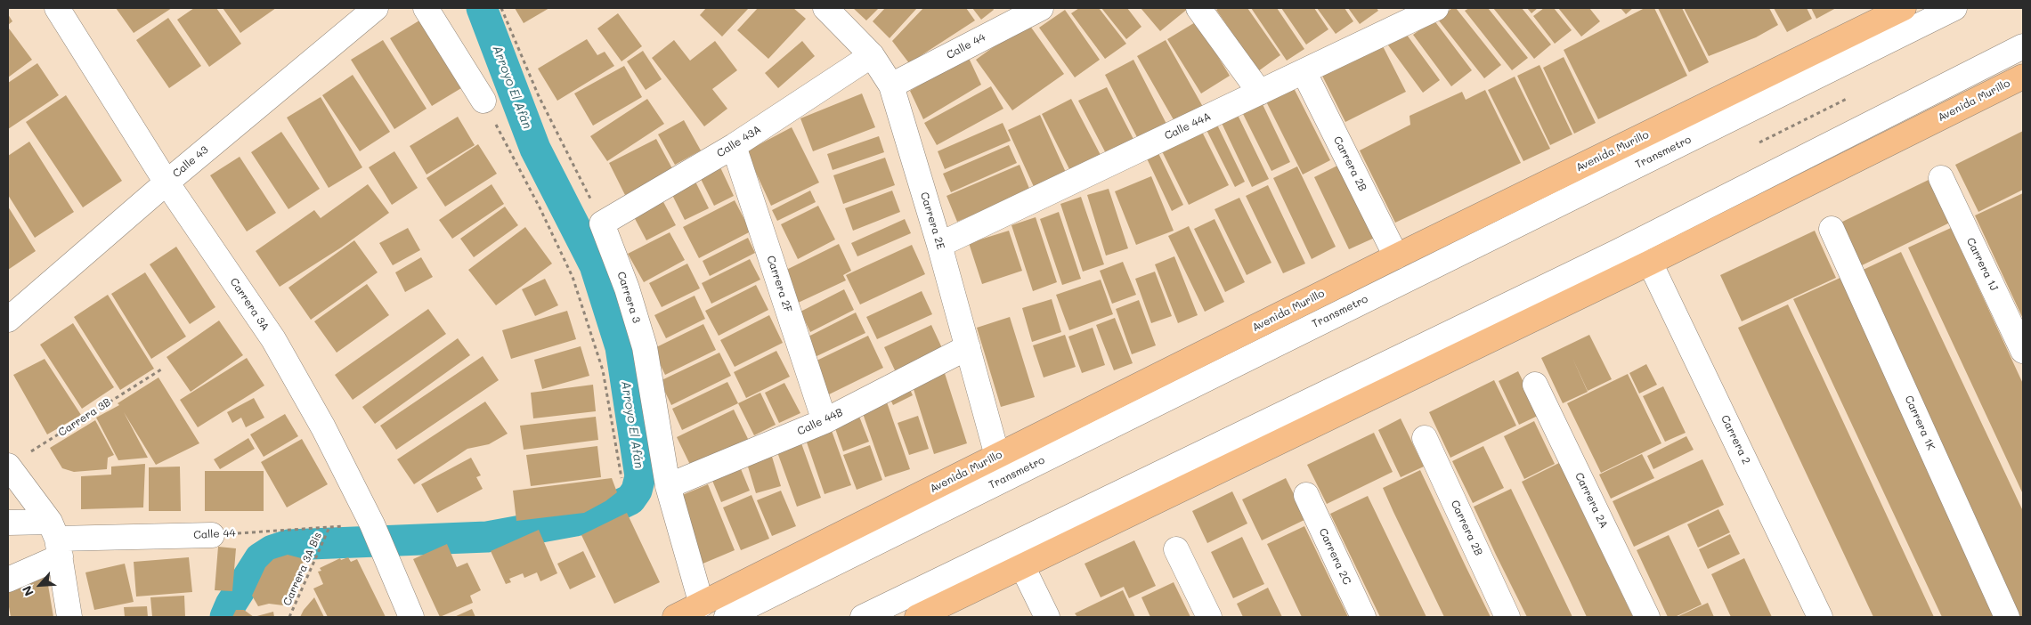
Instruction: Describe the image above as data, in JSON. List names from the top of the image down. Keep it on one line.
{"streets":{"main road":["Avenida Murillo"],"street":["Calle 44","Calle 44A","Calle 43A","Transmetro","Calle 43","Carrera 2B","Carrera 2E","Carrera 1J","Carrera 2F","Carrera 3","Carrera 3A","Calle 44B","Carrera 1K","Carrera 2","Carrera 2A","Carrera 2C"],"path":["Carrera 3B","Carrera 3A Bis"]},"crossings":[["Calle 44","Carrera 2E"],["Calle 44","Carrera 3A"],["Calle 44","Carrera 3A Bis"],["Avenida Murillo","Carrera 2B"],["Avenida Murillo","Carrera 2E"],["Avenida Murillo","Carrera 3"],["Avenida Murillo","Carrera 2"],["Calle 44A","Carrera 2B"],["Calle 44A","Carrera 2E"],["Calle 43A","Carrera 2E"],["Calle 43A","Carrera 2F"],["Calle 43A","Carrera 3"],["Calle 43","Carrera 3A"],["Carrera 2E","Calle 44B"],["Carrera 2F","Calle 44B"],["Carrera 3","Calle 44B"]],"water":["Arroyo El Afán"],"north":"bottom left"}
